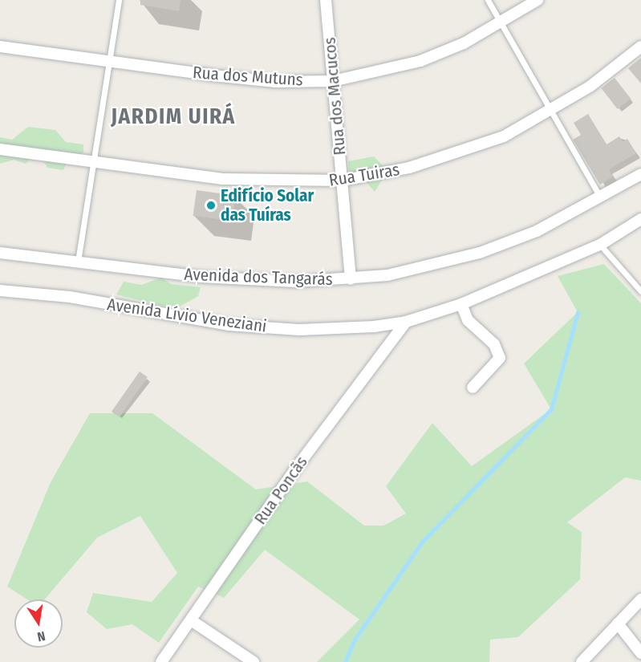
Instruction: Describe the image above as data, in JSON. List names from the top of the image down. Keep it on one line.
{"streets":{"street":["Rua dos Mutuns","Rua dos Macucos","Rua Tuiras","Avenida dos Tangarás","Avenida Lívio Veneziani","Rua Poncãs"]},"crossings":[["Rua dos Mutuns","Rua dos Macucos"],["Rua dos Macucos","Rua Tuiras"],["Rua dos Macucos","Avenida dos Tangarás"],["Avenida Lívio Veneziani","Rua Poncãs"]],"districts":["JARDIM UIRÁ"],"places":["Edifício Solar das Tuíras"],"north":"bottom"}
